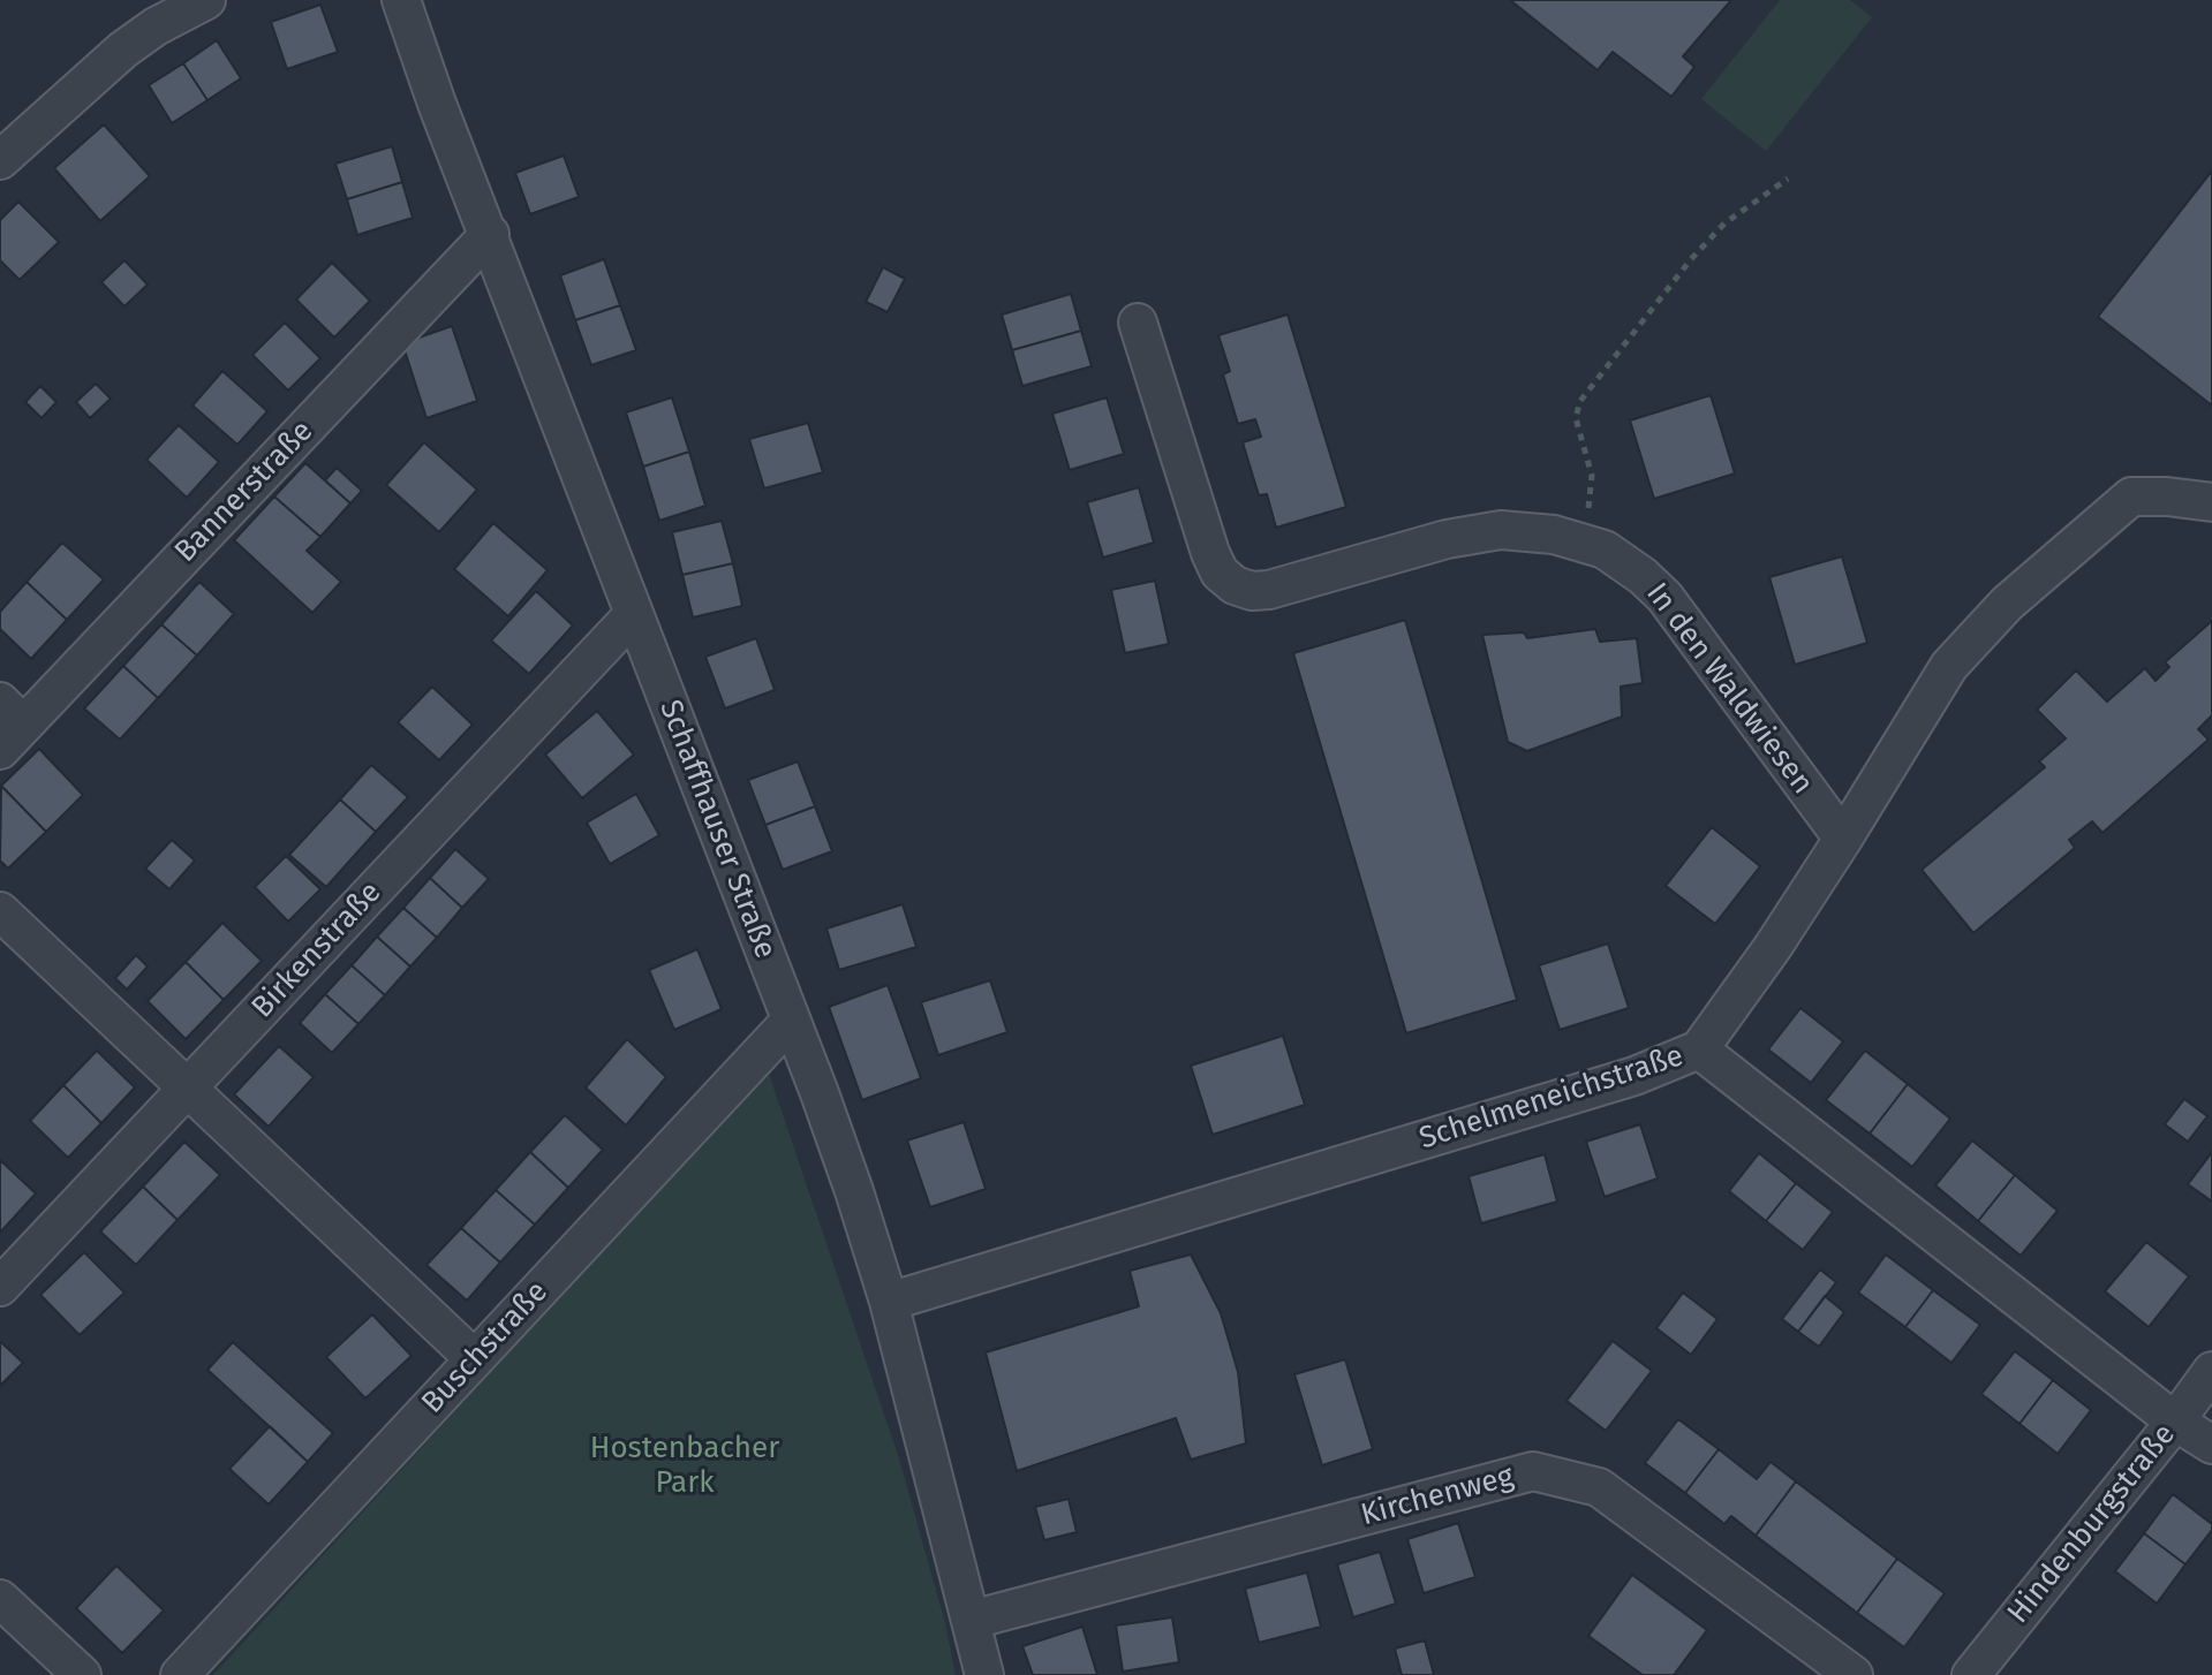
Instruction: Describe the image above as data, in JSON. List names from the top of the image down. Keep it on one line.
{"streets":{"street":["Bannerstraße","In den Waldwiesen","Schaffhauser Straße","Birkenstraße","Schelmeneichstraße","Buschstraße","Kirchenweg","Hindenburgstraße"]},"crossings":[["Bannerstraße","Schaffhauser Straße"],["Schaffhauser Straße","Birkenstraße"],["Schaffhauser Straße","Schelmeneichstraße"],["Schaffhauser Straße","Buschstraße"],["Schaffhauser Straße","Kirchenweg"],["Schelmeneichstraße","Hindenburgstraße"]],"parks":["Hostenbacher Park"]}
